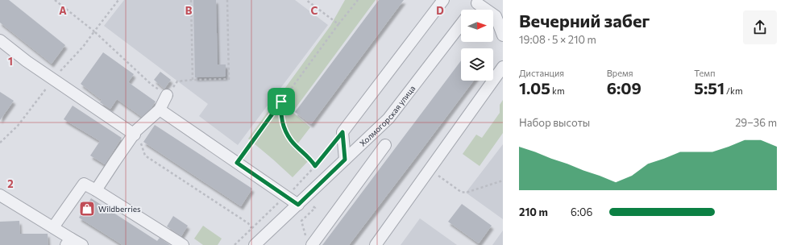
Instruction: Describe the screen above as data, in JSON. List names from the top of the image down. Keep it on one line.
{"streets":{"street":["Холмогорская улица"]},"places":{"shop":["Wildberries"]},"north":"right","page":{"heading":["Вечерний забег","19:08 · 5 × 210 m"],"stats":[["Дистанция","1.05 km"],["Время","6:09"],["Темп","5:51 /km"]],"chart":["Набор высоты","29–36 m"],"list":[{"name":"210 m","note":"6:06"}]},"grid":{"columns":["A","B","C","D"],"rows":["1","2"]}}
